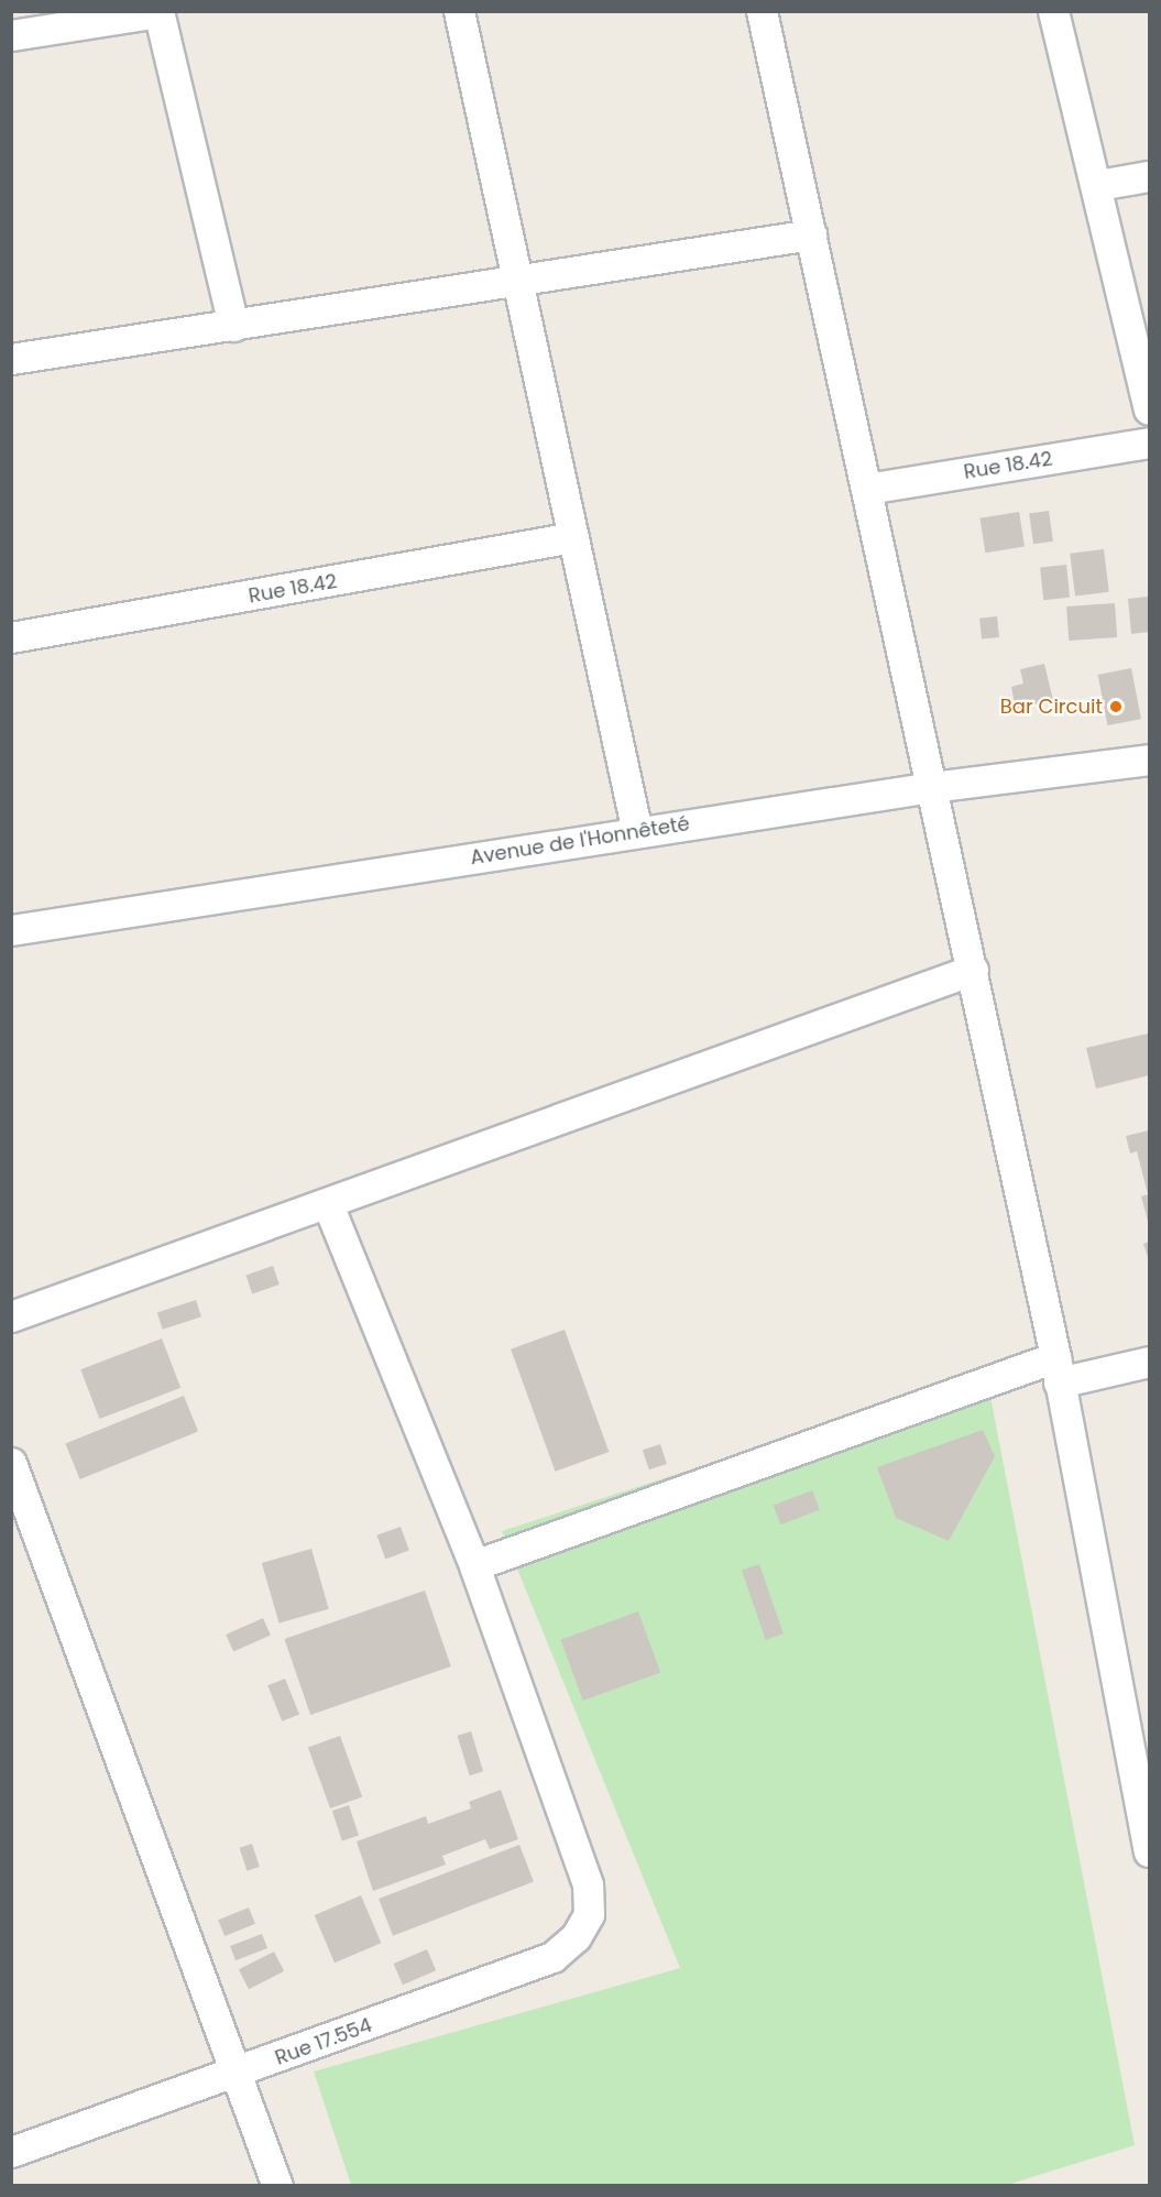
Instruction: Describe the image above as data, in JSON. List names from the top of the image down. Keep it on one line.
{"streets":{"street":["Rue 18.42","Avenue de l'Honnêteté","Rue 17.554"]},"places":["Bar Circuit"]}
